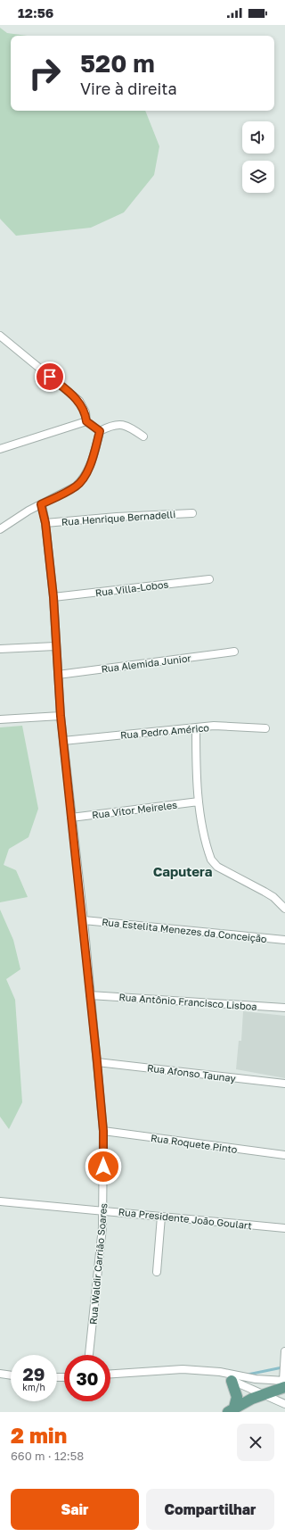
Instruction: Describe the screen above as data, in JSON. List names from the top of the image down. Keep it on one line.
{"streets":{"street":["Rua Henrique Bernadelli","Rua Villa-Lobos","Rua Alemida Junior","Rua Pedro Américo","Rua Vitor Meireles","Rua Estelita Menezes da Conceição","Rua Antônio Francisco Lisboa","Rua Afonso Taunay","Rua Roquete Pinto","Rua Presidente João Goulart","Rua Waldir Carrião Soares"]},"crossings":[["Rua Henrique Bernadelli","Rua Waldir Carrião Soares"],["Rua Villa-Lobos","Rua Waldir Carrião Soares"],["Rua Alemida Junior","Rua Waldir Carrião Soares"],["Rua Pedro Américo","Rua Waldir Carrião Soares"],["Rua Vitor Meireles","Rua Waldir Carrião Soares"],["Rua Estelita Menezes da Conceição","Rua Waldir Carrião Soares"],["Rua Antônio Francisco Lisboa","Rua Waldir Carrião Soares"],["Rua Afonso Taunay","Rua Waldir Carrião Soares"],["Rua Roquete Pinto","Rua Waldir Carrião Soares"],["Rua Presidente João Goulart","Rua Waldir Carrião Soares"]],"districts":["Caputera"],"page":{"status":"12:56","turn":["520 m","Vire à direita"],"speed":"29 km/h","limit":"30","heading":["2 min","660 m · 12:58"],"buttons":["Sair","Compartilhar"]}}
